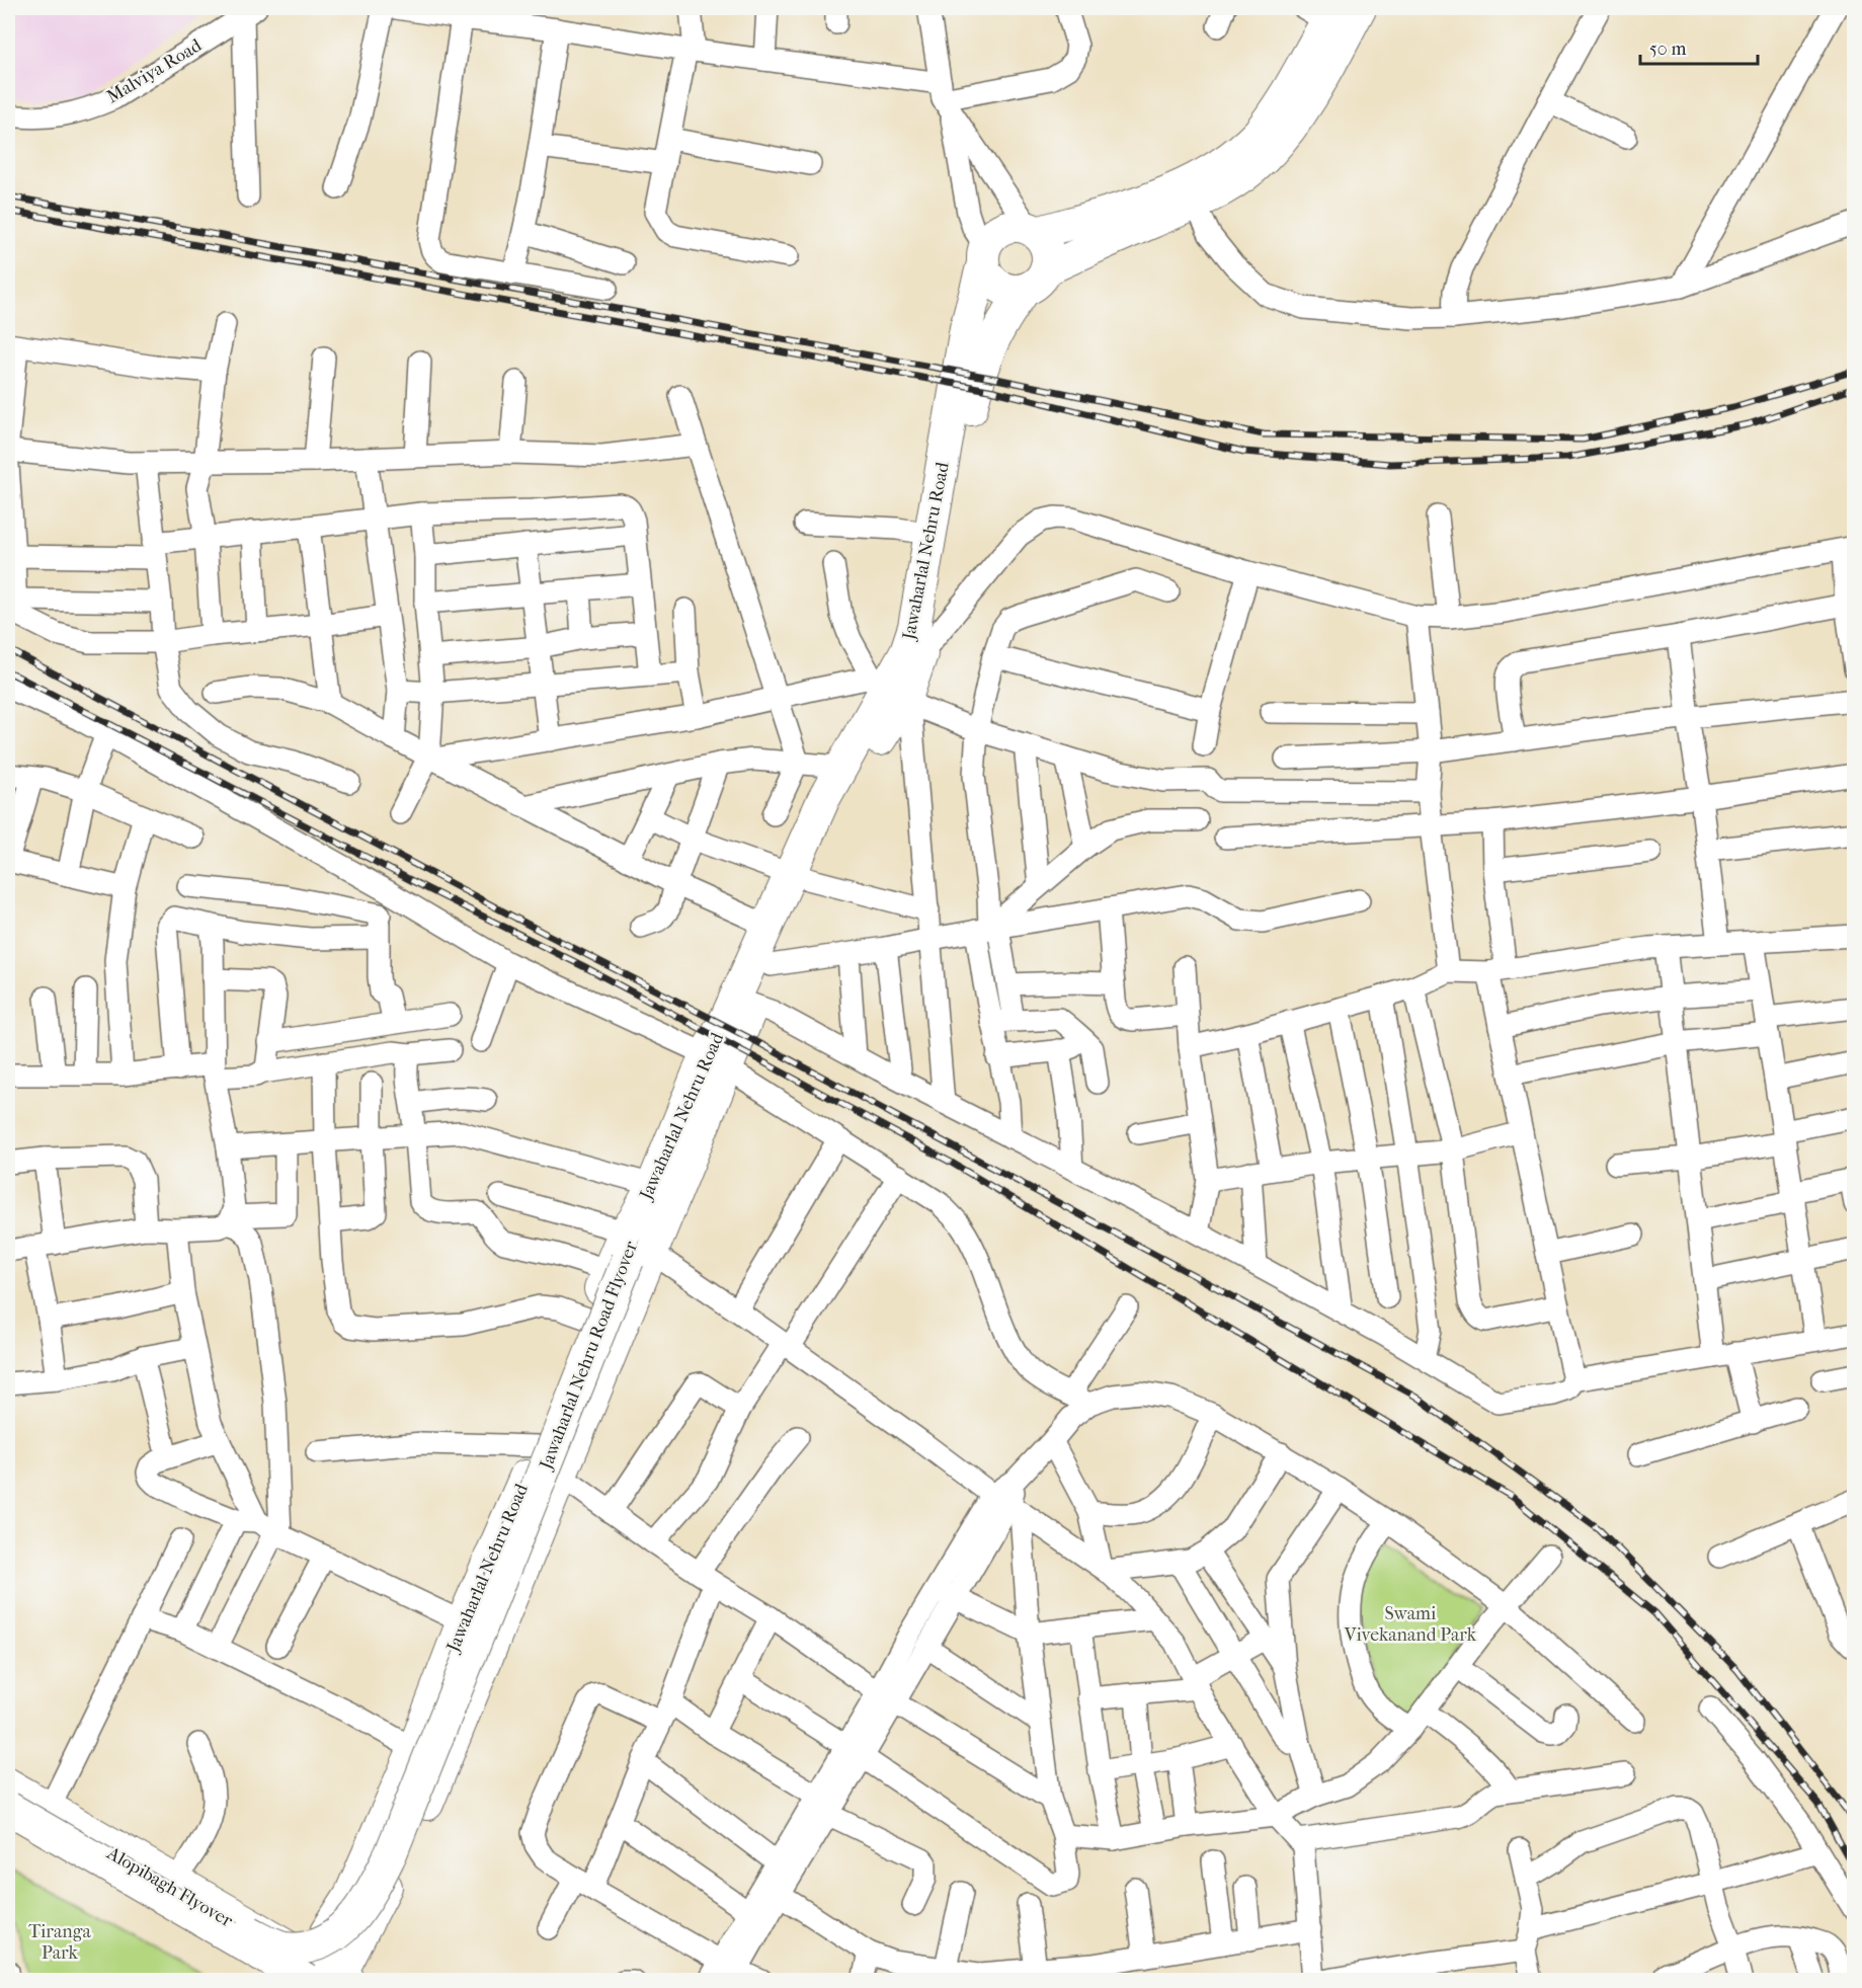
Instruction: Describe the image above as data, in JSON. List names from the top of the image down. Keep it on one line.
{"streets":{"highway":["Jawaharlal Nehru Road","Jawaharlal Nehru Road Flyover","Alopibagh Flyover"],"street":["Malviya Road"]},"crossings":[["Jawaharlal Nehru Road","Jawaharlal Nehru Road Flyover"],["Jawaharlal Nehru Road","Alopibagh Flyover"],["Jawaharlal Nehru Road Flyover","Alopibagh Flyover"]],"parks":["Swami Vivekanand Park","Tiranga Park"],"scale_bar":"50 m"}
